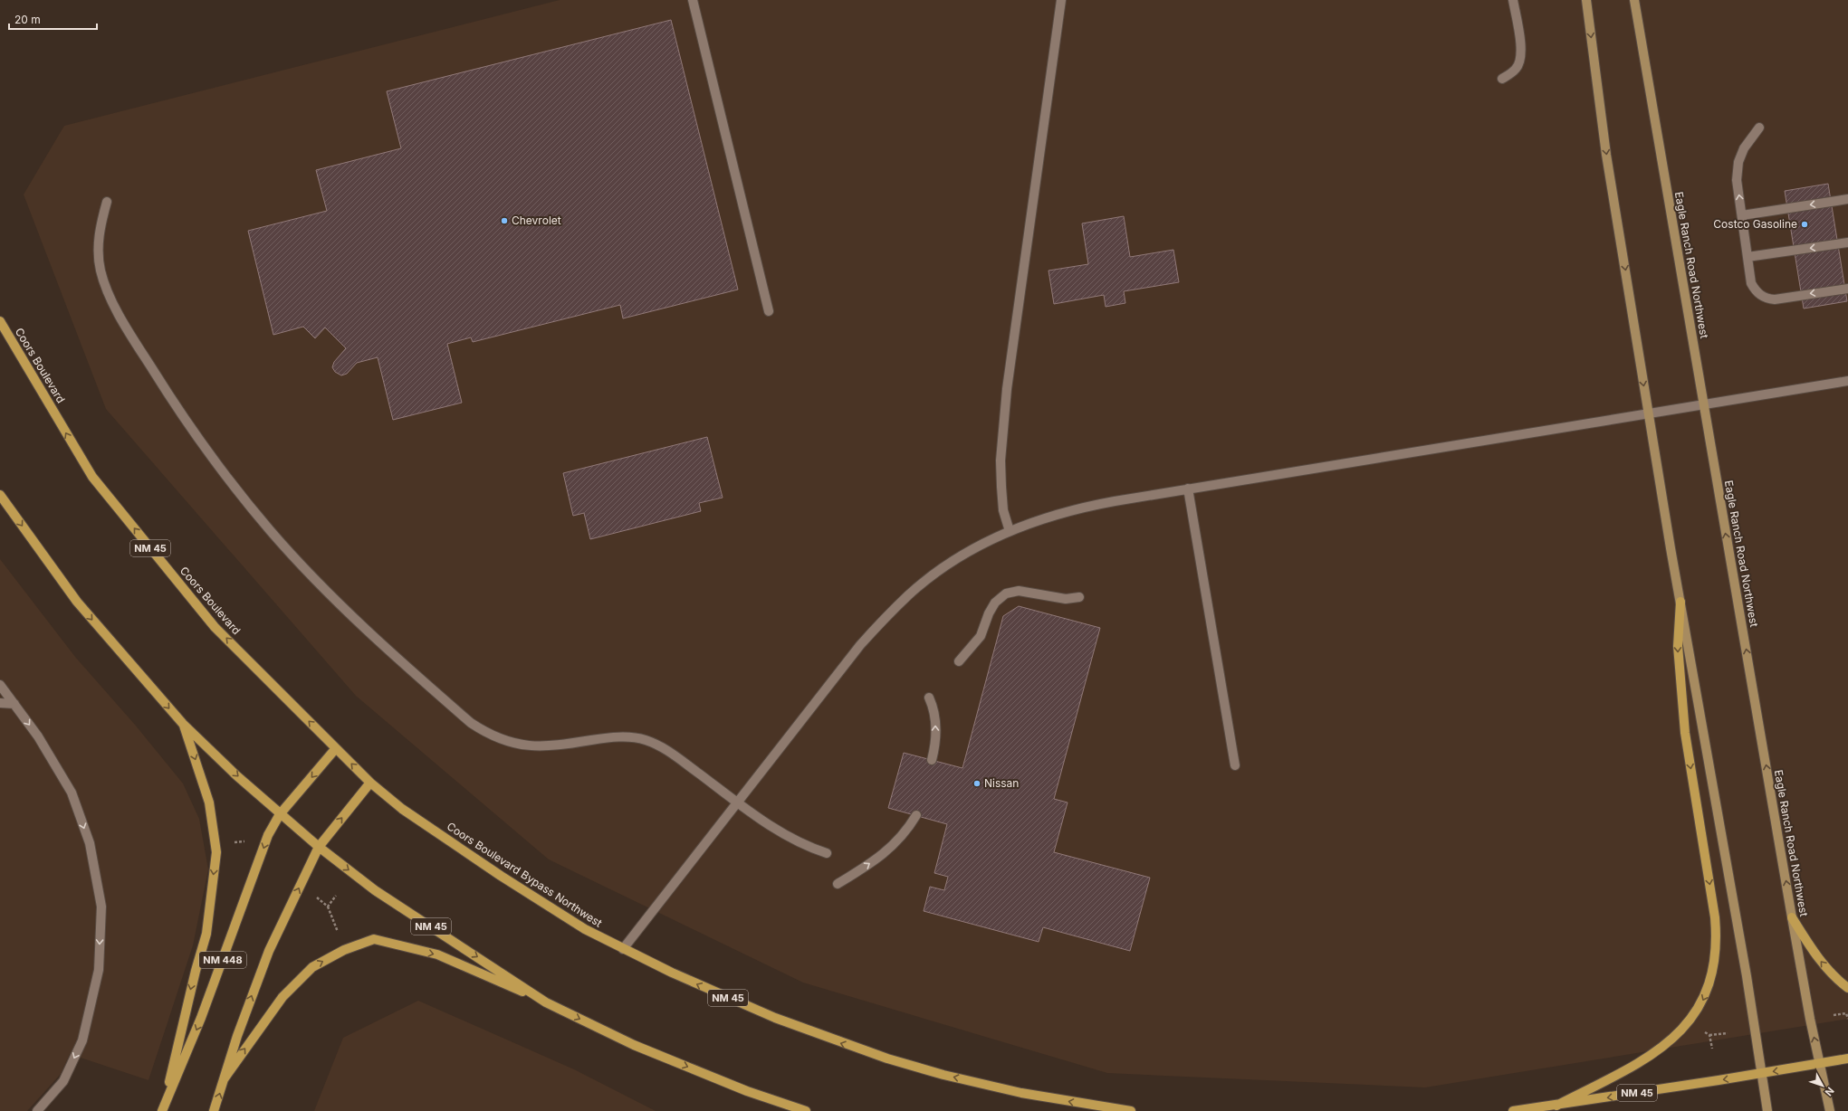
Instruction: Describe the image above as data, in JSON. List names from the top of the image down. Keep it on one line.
{"streets":{"main road":["Eagle Ranch Road Northwest","Coors Boulevard","NM 45","Coors Boulevard Bypass Northwest","NM 448"]},"crossings":[["Eagle Ranch Road Northwest","NM 45"],["Coors Boulevard","Coors Boulevard Bypass Northwest"],["Coors Boulevard","NM 448"],["NM 45","NM 448"],["Coors Boulevard Bypass Northwest","NM 448"]],"one_way":["Coors Boulevard"],"places":["Chevrolet","Costco Gasoline","Nissan"],"scale_bar":"20 m","north":"bottom right"}
